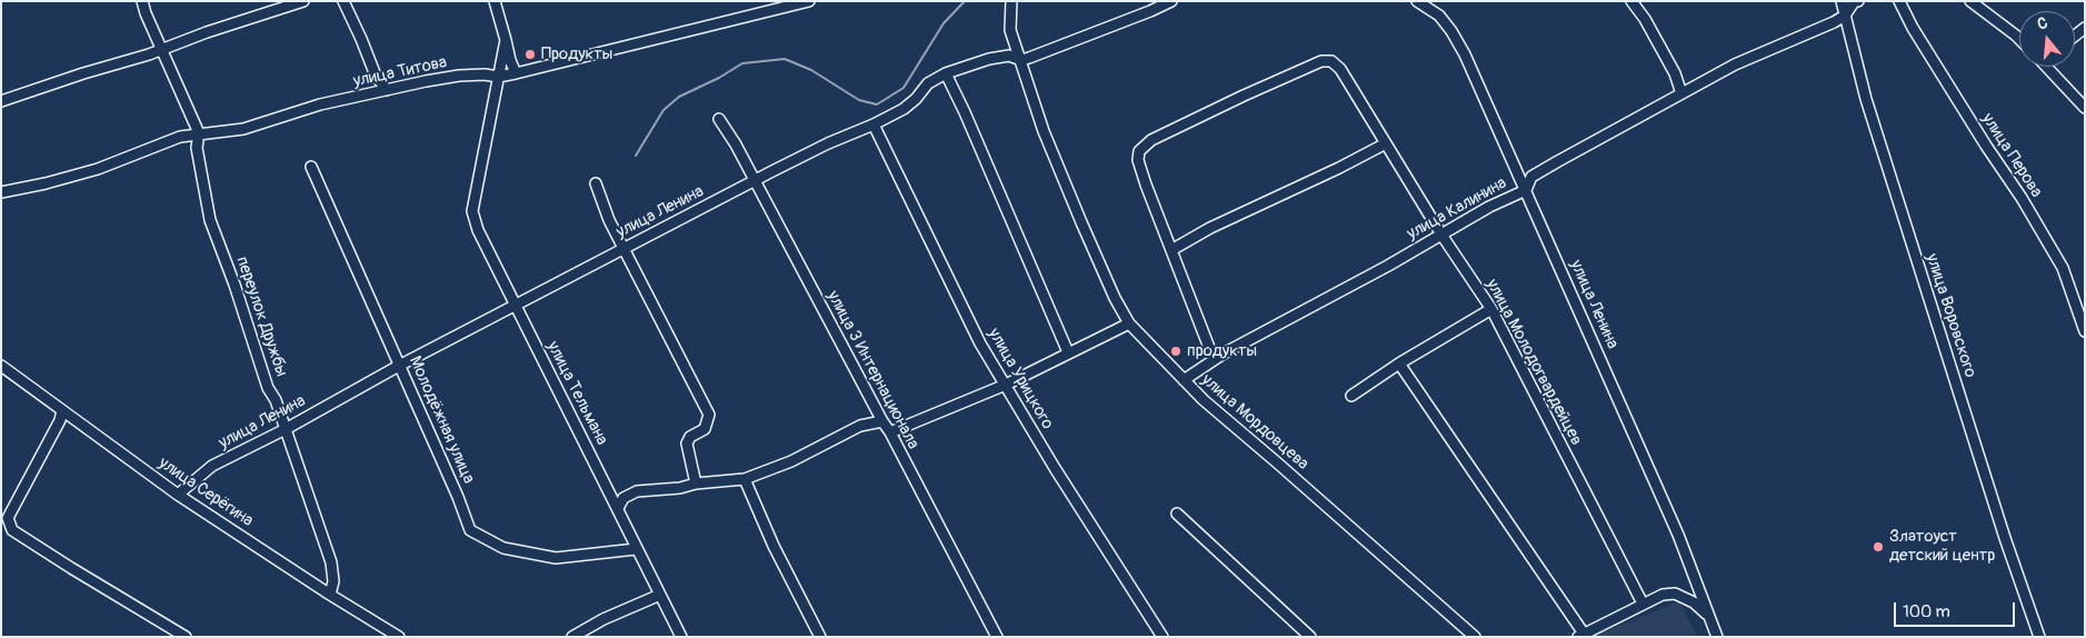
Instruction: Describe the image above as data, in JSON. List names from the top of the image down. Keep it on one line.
{"streets":{"street":["улица Титова","улица Перова","улица Калинина","улица Ленина","улица Воровского","переулок Дружбы","улица Молодогвардейцев","улица 3 Интернационала","улица Урицкого","улица Тельмана","Молодёжная улица","улица Мордовцева","улица Серёгина"]},"crossings":[["улица Титова","переулок Дружбы"],["улица Титова","улица Тельмана"],["улица Калинина","улица Ленина"],["улица Калинина","улица Воровского"],["улица Калинина","улица Молодогвардейцев"],["улица Калинина","улица Мордовцева"],["улица Ленина","переулок Дружбы"],["улица Ленина","улица 3 Интернационала"],["улица Ленина","улица Урицкого"],["улица Ленина","улица Тельмана"],["улица Ленина","Молодёжная улица"],["улица Ленина","улица Мордовцева"],["улица Ленина","улица Серёгина"],["переулок Дружбы","улица Серёгина"],["улица Тельмана","Молодёжная улица"]],"places":["Продукты","продукты","Златоуст детский центр"],"scale_bar":"100 m","north":"top"}
